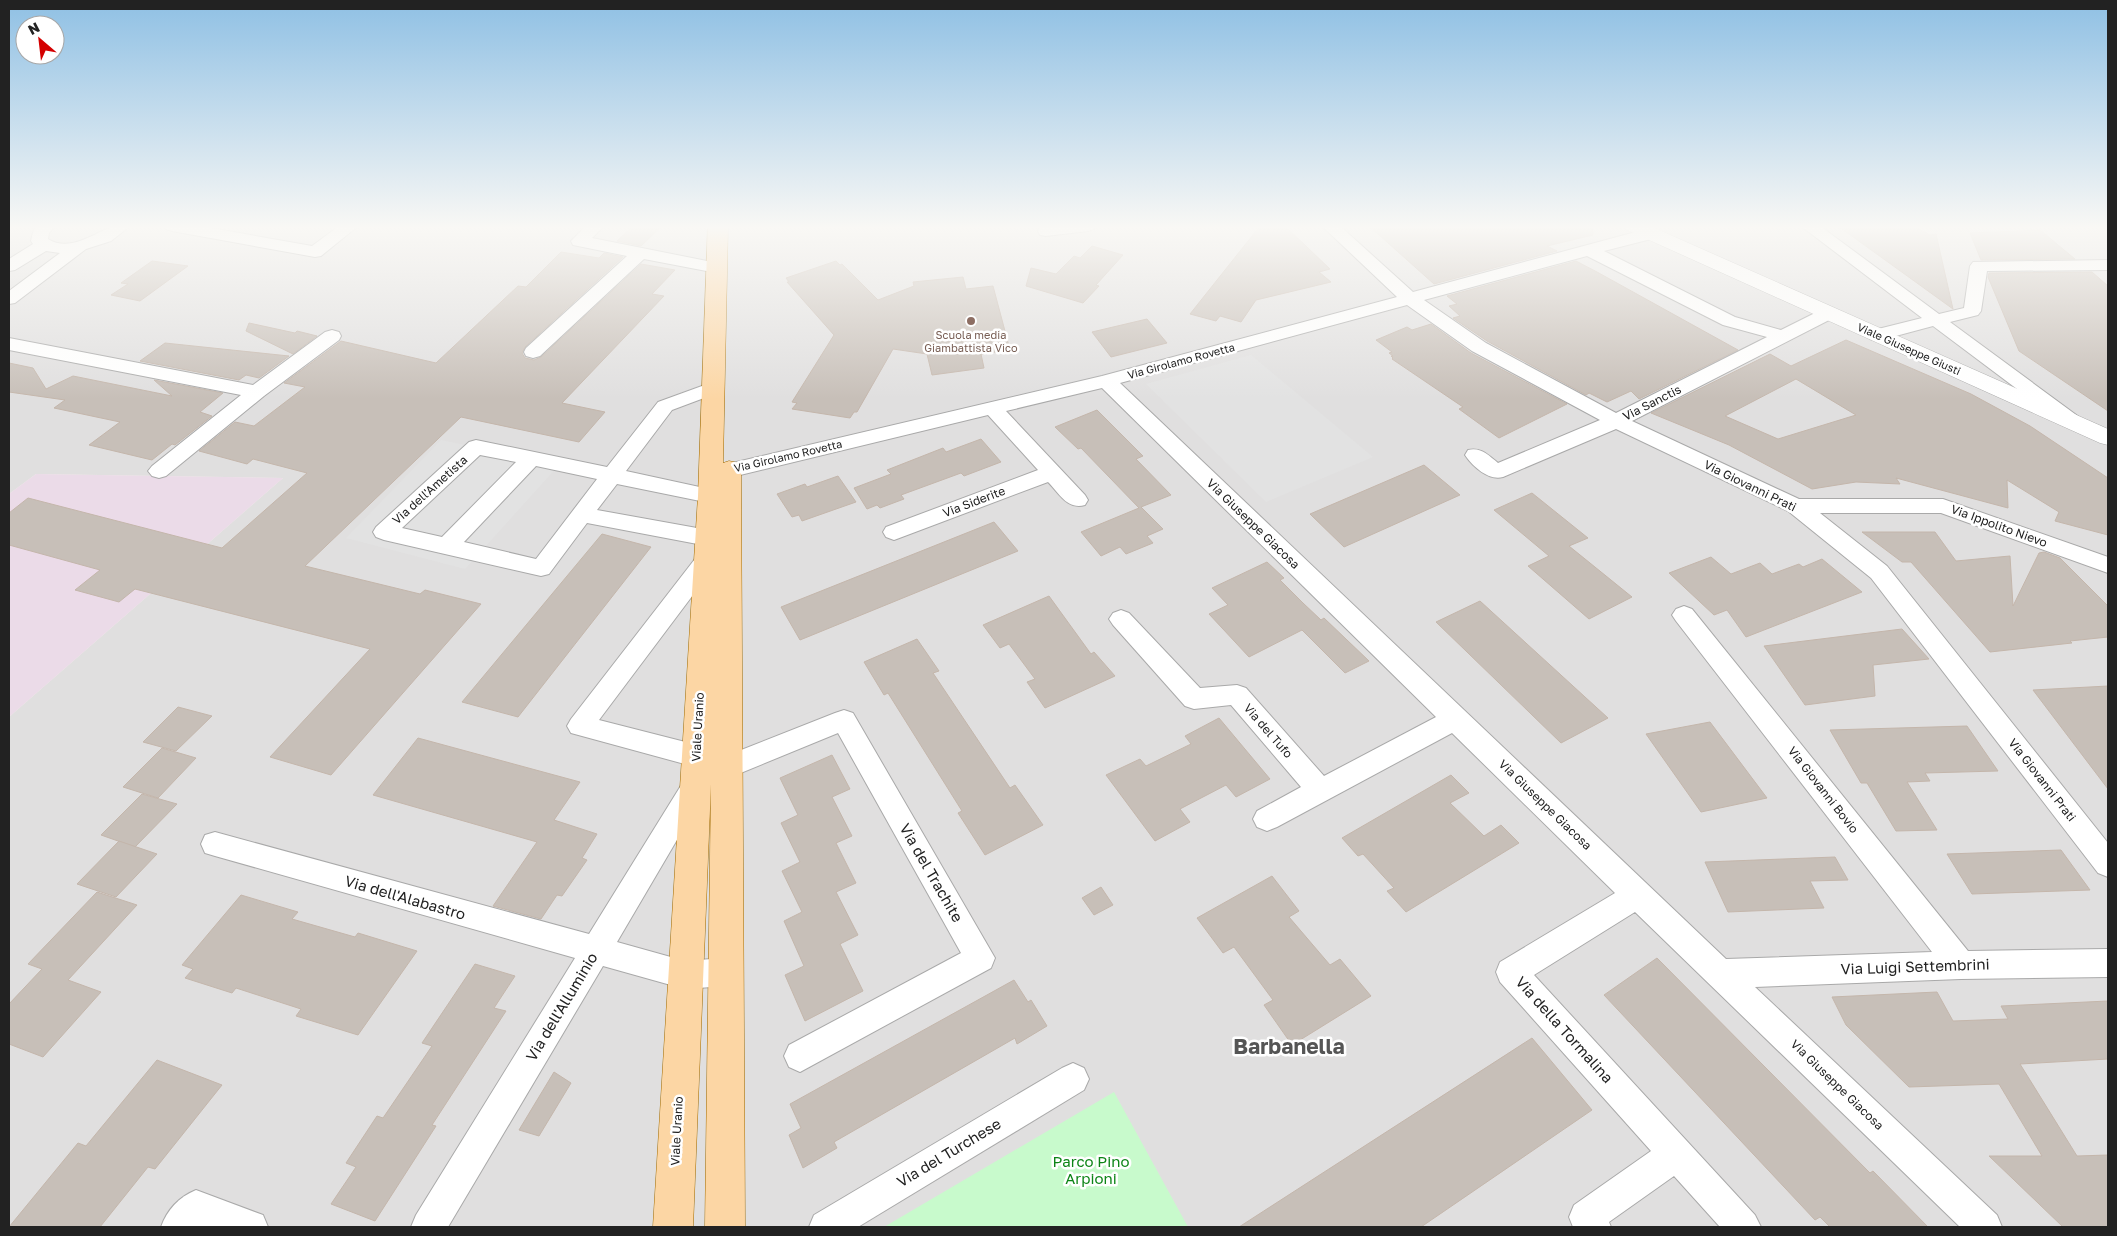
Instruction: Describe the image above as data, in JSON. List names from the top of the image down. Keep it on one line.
{"streets":{"main road":["Viale Uranio"],"street":["Viale Giuseppe Giusti","Via Girolamo Rovetta","Via Sanctis","Via Giovanni Prati","Via dell'Ametista","Via Siderite","Via Giuseppe Giacosa","Via Ippolito Nievo","Via del Tufo","Via Giovanni Bovio","Via del Trachite","Via dell'Alabastro","Via Luigi Settembrini","Via dell'Alluminio","Via della Tormalina","Via del Turchese"]},"crossings":[["Viale Giuseppe Giusti","Via Sanctis"],["Via Girolamo Rovetta","Via Giovanni Prati"],["Via Girolamo Rovetta","Via dell'Ametista"],["Via Girolamo Rovetta","Via Giuseppe Giacosa"],["Via Girolamo Rovetta","Viale Uranio"],["Via Sanctis","Via Giovanni Prati"],["Via Giovanni Prati","Via Ippolito Nievo"],["Via dell'Ametista","Viale Uranio"],["Via Giuseppe Giacosa","Via Luigi Settembrini"],["Via Giuseppe Giacosa","Via della Tormalina"],["Viale Uranio","Via del Trachite"],["Viale Uranio","Via dell'Alabastro"],["Viale Uranio","Via dell'Alluminio"],["Via Giovanni Bovio","Via Luigi Settembrini"],["Via dell'Alabastro","Via dell'Alluminio"]],"districts":["Barbanella"],"parks":["Parco Pino Arpioni"],"places":["Scuola media Giambattista Vico"],"north":"top left"}
